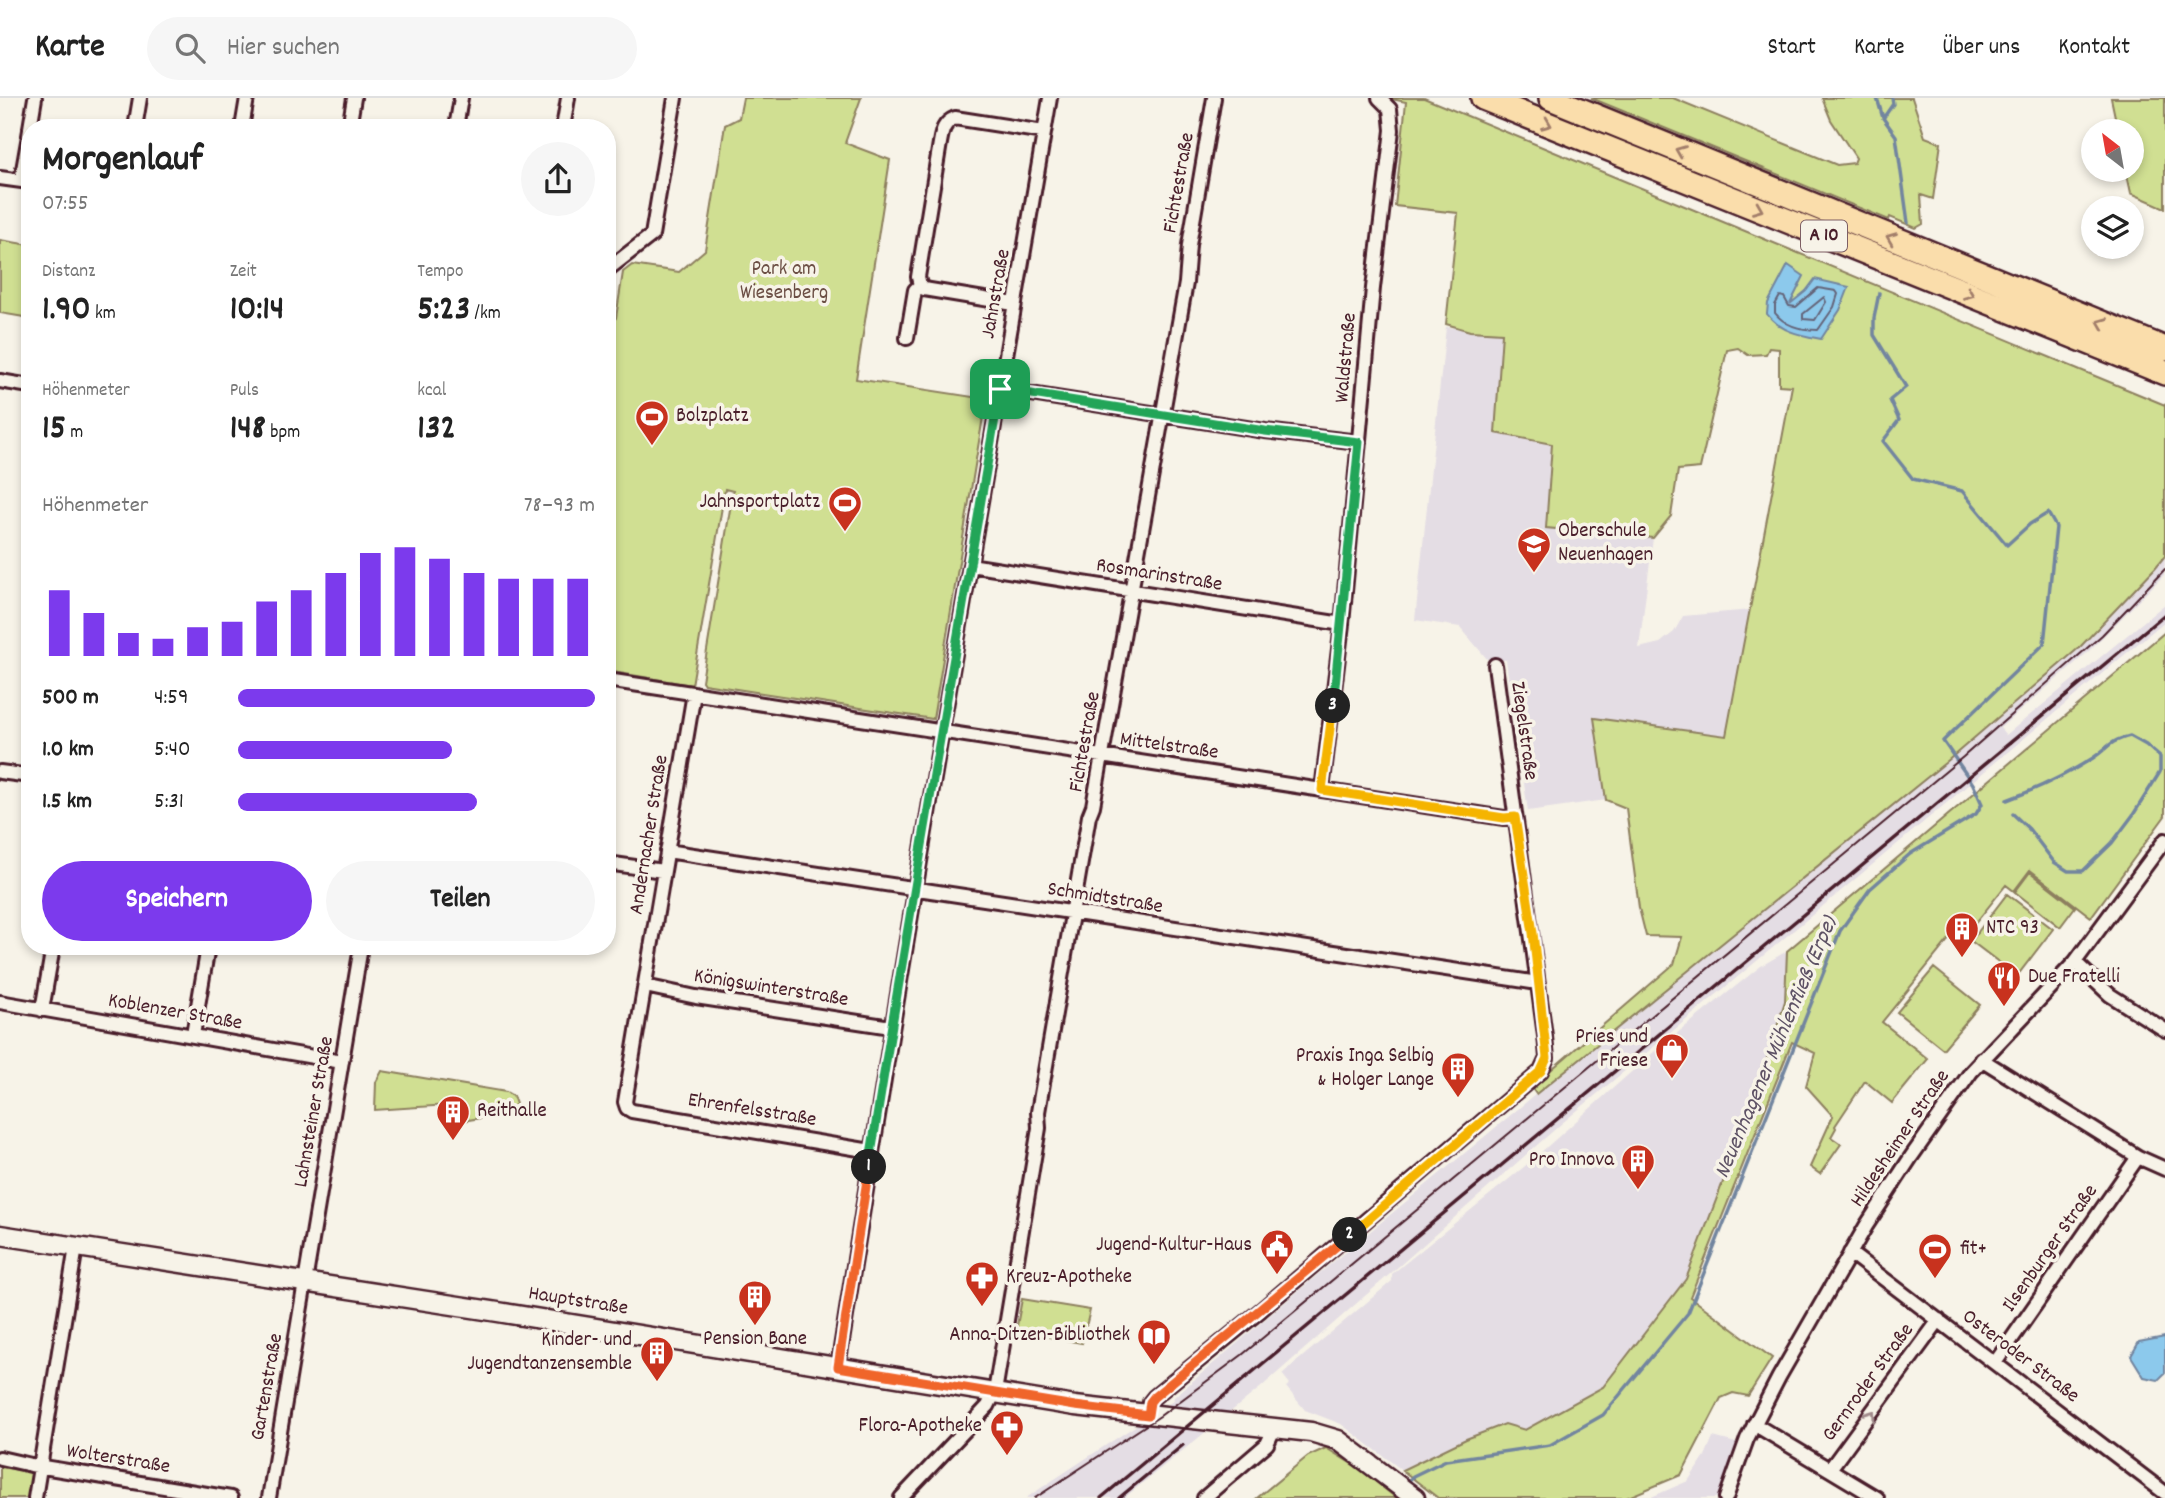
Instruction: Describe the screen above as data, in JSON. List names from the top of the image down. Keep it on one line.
{"streets":{"highway":["A 10"],"main road":["Hauptstraße"],"street":["Fichtestraße","Jahnstraße","Waldstraße","Rosmarinstraße","Ziegelstraße","Mittelstraße","Andernacher Straße","Schmidtstraße","Königswinterstraße","Koblenzer Straße","Ehrenfelsstraße","Lahnsteiner Straße","Hildesheimer Straße","Ilsenburger Straße","Osteroder Straße","Gernroder Straße","Gartenstraße","Wolterstraße"]},"crossings":[["Fichtestraße","Rosmarinstraße"],["Fichtestraße","Mittelstraße"],["Fichtestraße","Schmidtstraße"],["Fichtestraße","Hauptstraße"],["Jahnstraße","Rosmarinstraße"],["Jahnstraße","Mittelstraße"],["Jahnstraße","Schmidtstraße"],["Jahnstraße","Königswinterstraße"],["Jahnstraße","Ehrenfelsstraße"],["Jahnstraße","Hauptstraße"],["Waldstraße","Rosmarinstraße"],["Waldstraße","Mittelstraße"],["Ziegelstraße","Mittelstraße"],["Ziegelstraße","Schmidtstraße"],["Ziegelstraße","Hauptstraße"],["Mittelstraße","Andernacher Straße"],["Andernacher Straße","Schmidtstraße"],["Andernacher Straße","Königswinterstraße"],["Andernacher Straße","Ehrenfelsstraße"],["Koblenzer Straße","Lahnsteiner Straße"],["Lahnsteiner Straße","Hauptstraße"],["Lahnsteiner Straße","Gartenstraße"],["Hildesheimer Straße","Osteroder Straße"],["Hildesheimer Straße","Gernroder Straße"],["Ilsenburger Straße","Osteroder Straße"],["Hauptstraße","Gartenstraße"],["Osteroder Straße","Gernroder Straße"]],"one_way":["Gernroder Straße"],"water":["Neuenhagener Mühlenfließ (Erpe)"],"parks":["Park am Wiesenberg"],"places":{"sports":["Bolzplatz","Jahnsportplatz","fit+"],"school or university":["Oberschule Neuenhagen"],"building":["NTC 93","Praxis Inga Selbig & Holger Lange","Reithalle","Pro Innova","Pension Bane","Kinder- und Jugendtanzensemble"],"restaurant":["Due Fratelli"],"shop":["Pries und Friese"],"public building":["Jugend-Kultur-Haus"],"pharmacy":["Kreuz-Apotheke","Flora-Apotheke"],"library":["Anna-Ditzen-Bibliothek"]},"north":"top left","page":{"header":"Karte","search":"Hier suchen","nav":["Start","Karte","Über uns","Kontakt"],"heading":["Morgenlauf","07:55"],"stats":[["Distanz","1.90 km"],["Zeit","10:14"],["Tempo","5:23 /km"],["Höhenmeter","15 m"],["Puls","148 bpm"],["kcal","132"]],"chart":["Höhenmeter","78–93 m"],"list":[{"name":"500 m","note":"4:59"},{"name":"1.0 km","note":"5:40"},{"name":"1.5 km","note":"5:31"}],"pins":["3","1","2"],"buttons":["Speichern","Teilen"]}}
